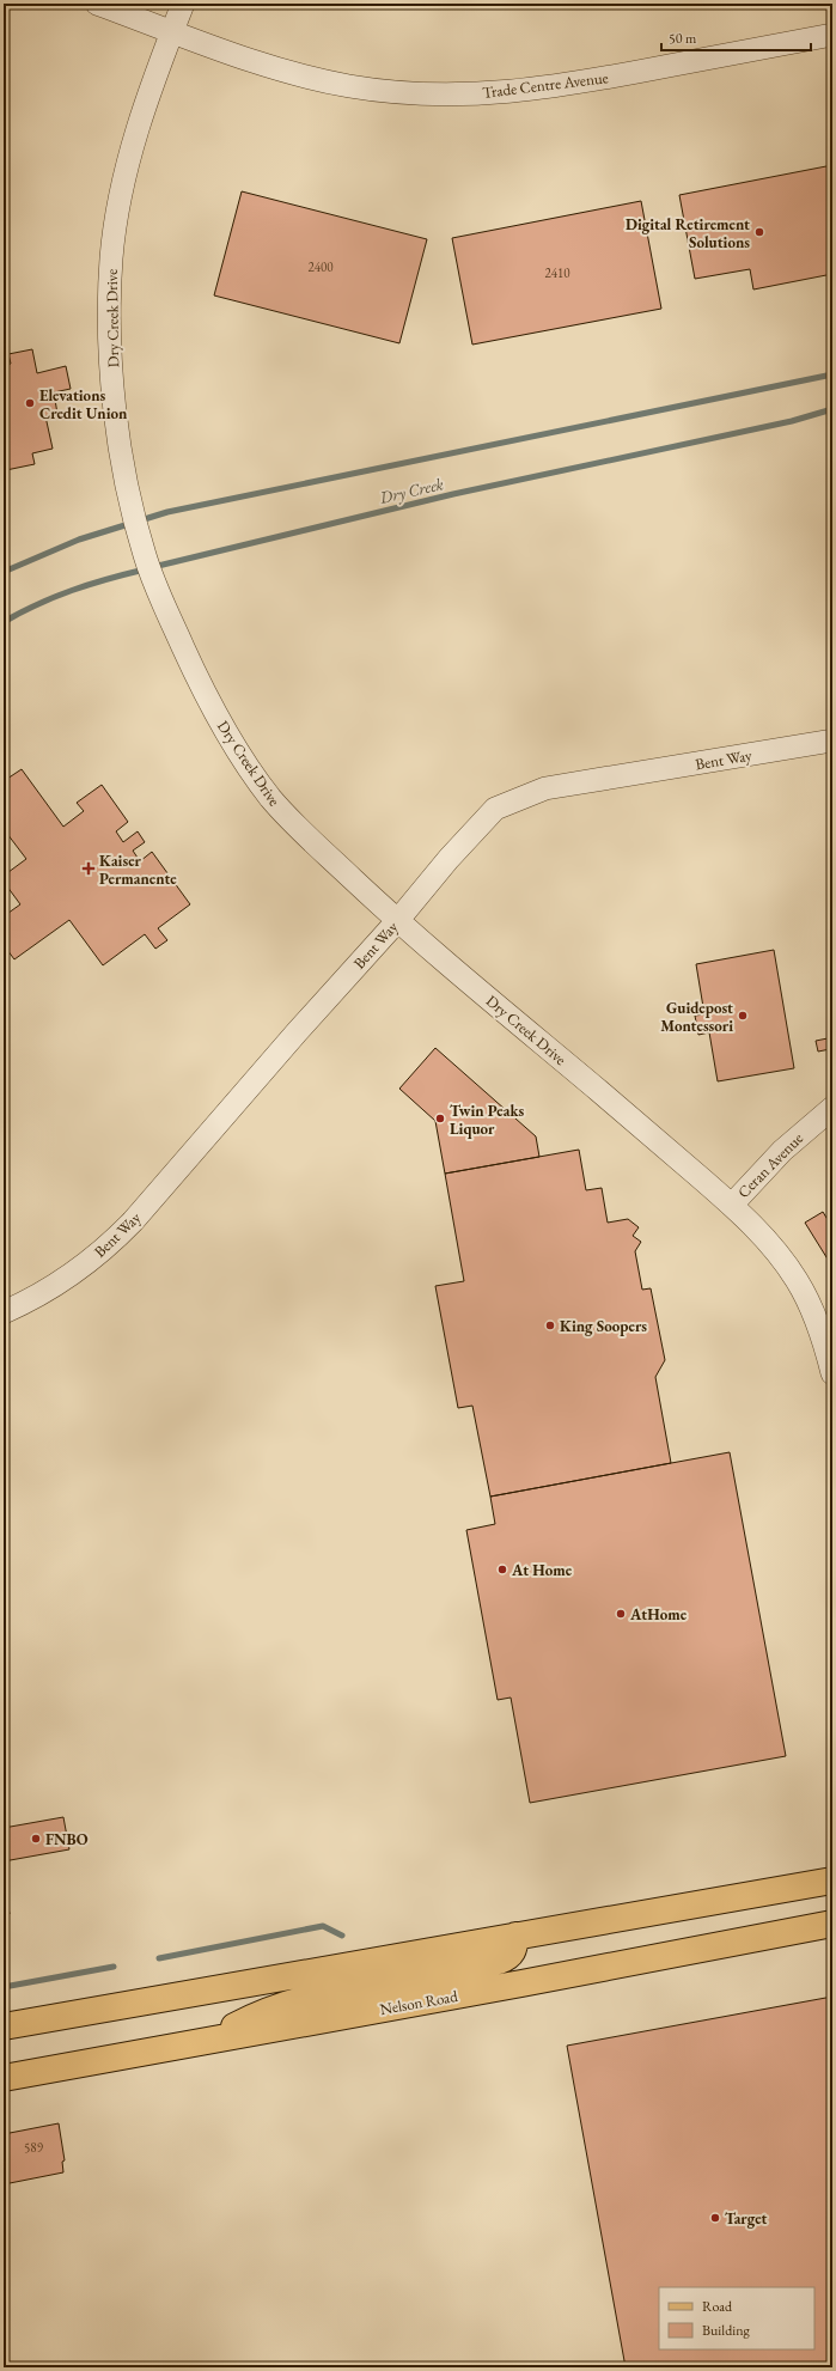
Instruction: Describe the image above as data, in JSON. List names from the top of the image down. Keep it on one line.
{"streets":{"main road":["Nelson Road"],"street":["Trade Centre Avenue","Dry Creek Drive","Bent Way","Ceran Avenue"]},"crossings":[["Trade Centre Avenue","Dry Creek Drive"],["Dry Creek Drive","Bent Way"],["Dry Creek Drive","Ceran Avenue"]],"water":["Dry Creek"],"places":{"other":["Digital Retirement Solutions","Elevations Credit Union","Guidepost Montessori","Twin Peaks Liquor","King Soopers","At Home","AtHome","FNBO","Target"],"health":["Kaiser Permanente"]},"house_numbers":["2400","2410","589"],"legend":["Road","Building"],"scale_bar":"50 m"}
